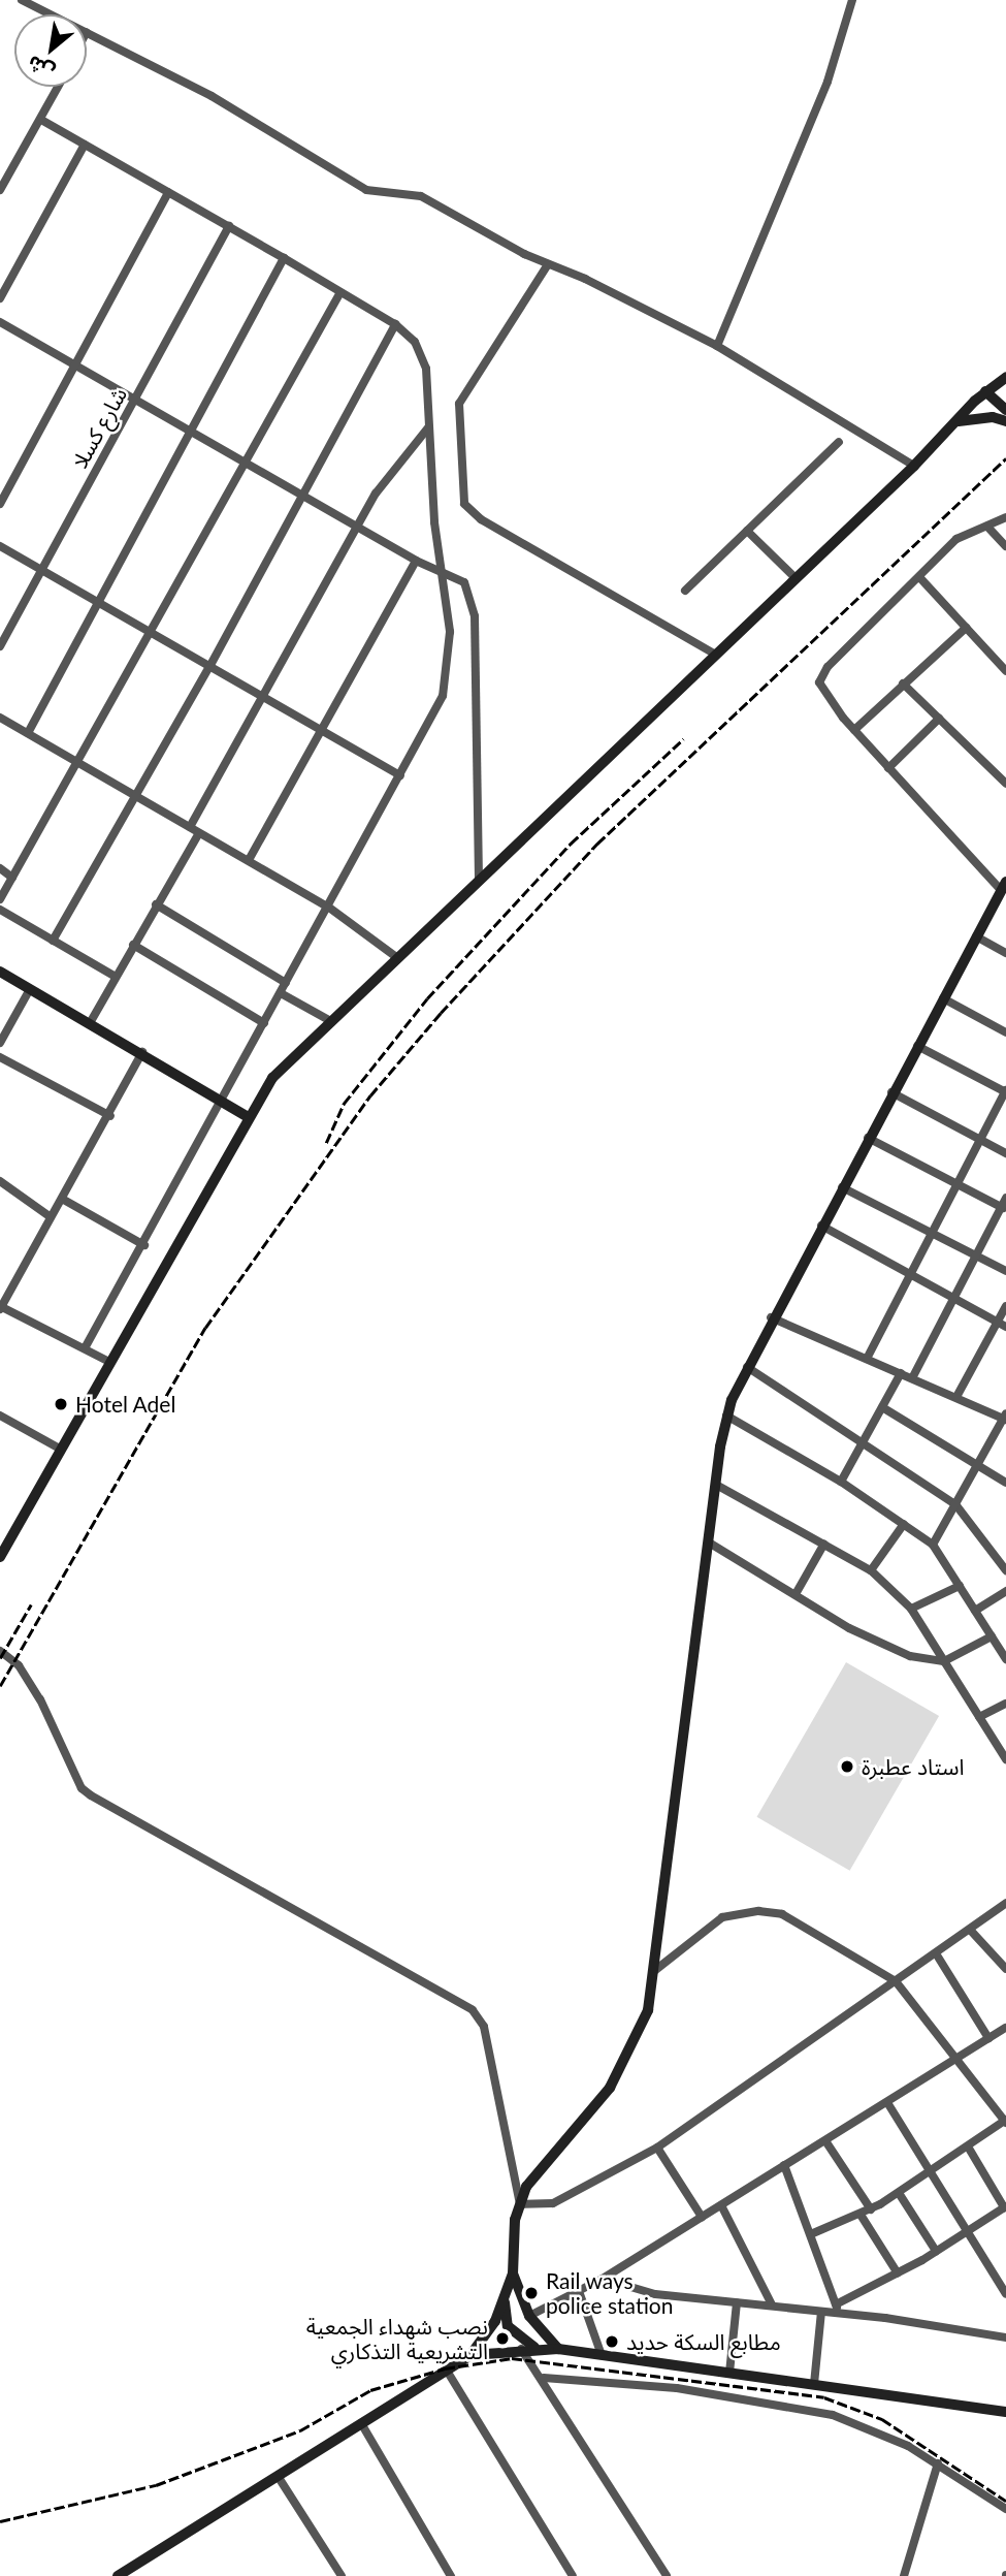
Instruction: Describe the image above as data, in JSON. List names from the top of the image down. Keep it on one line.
{"streets":{"street":["شارع كسلا"]},"places":["Hotel Adel","استاد عطبرة","Rail ways police station","نصب شهداء الجمعية التشريعية التذكاري","مطابع السكة حديد"],"north":"bottom left"}
